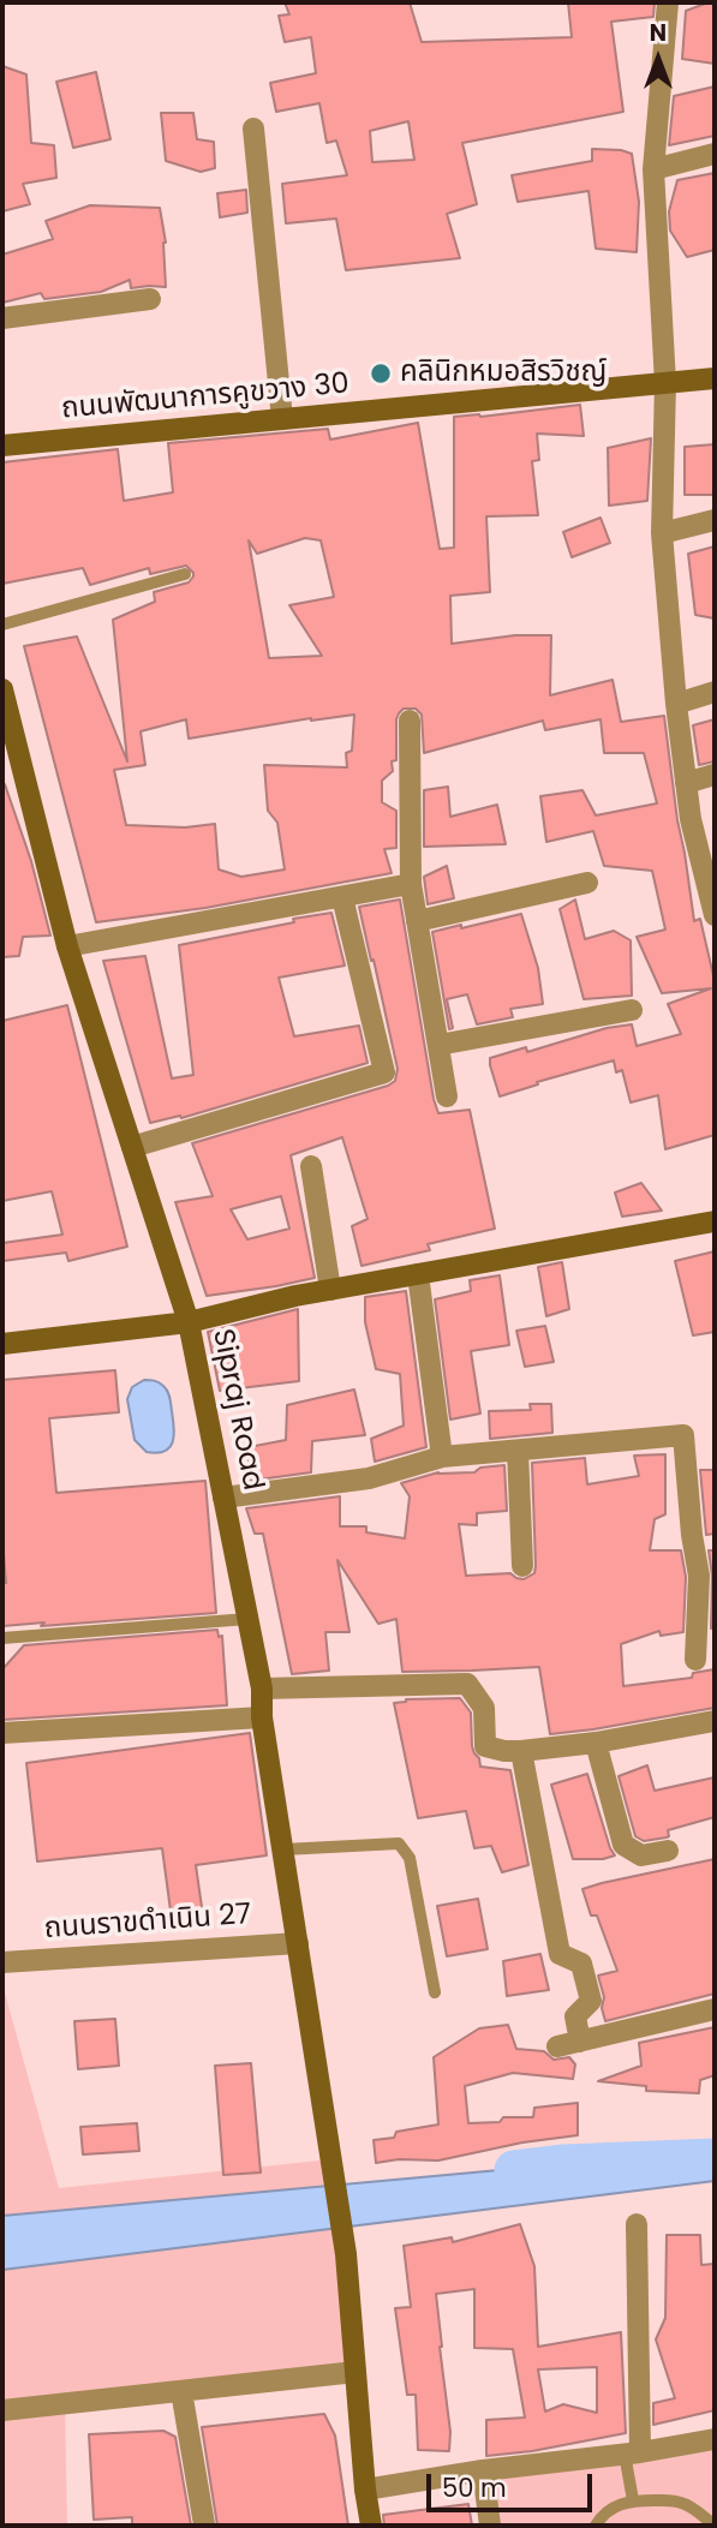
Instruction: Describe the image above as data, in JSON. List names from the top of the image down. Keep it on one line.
{"streets":{"street":["ถนนพัฒนาการคูขวาง 30","Sipraj Road","ถนนราขดำเนิน 27"]},"crossings":[["Sipraj Road","ถนนราขดำเนิน 27"]],"places":["คลินิกหมอสิรวิชญ์"],"scale_bar":"50 m","north":"top"}
